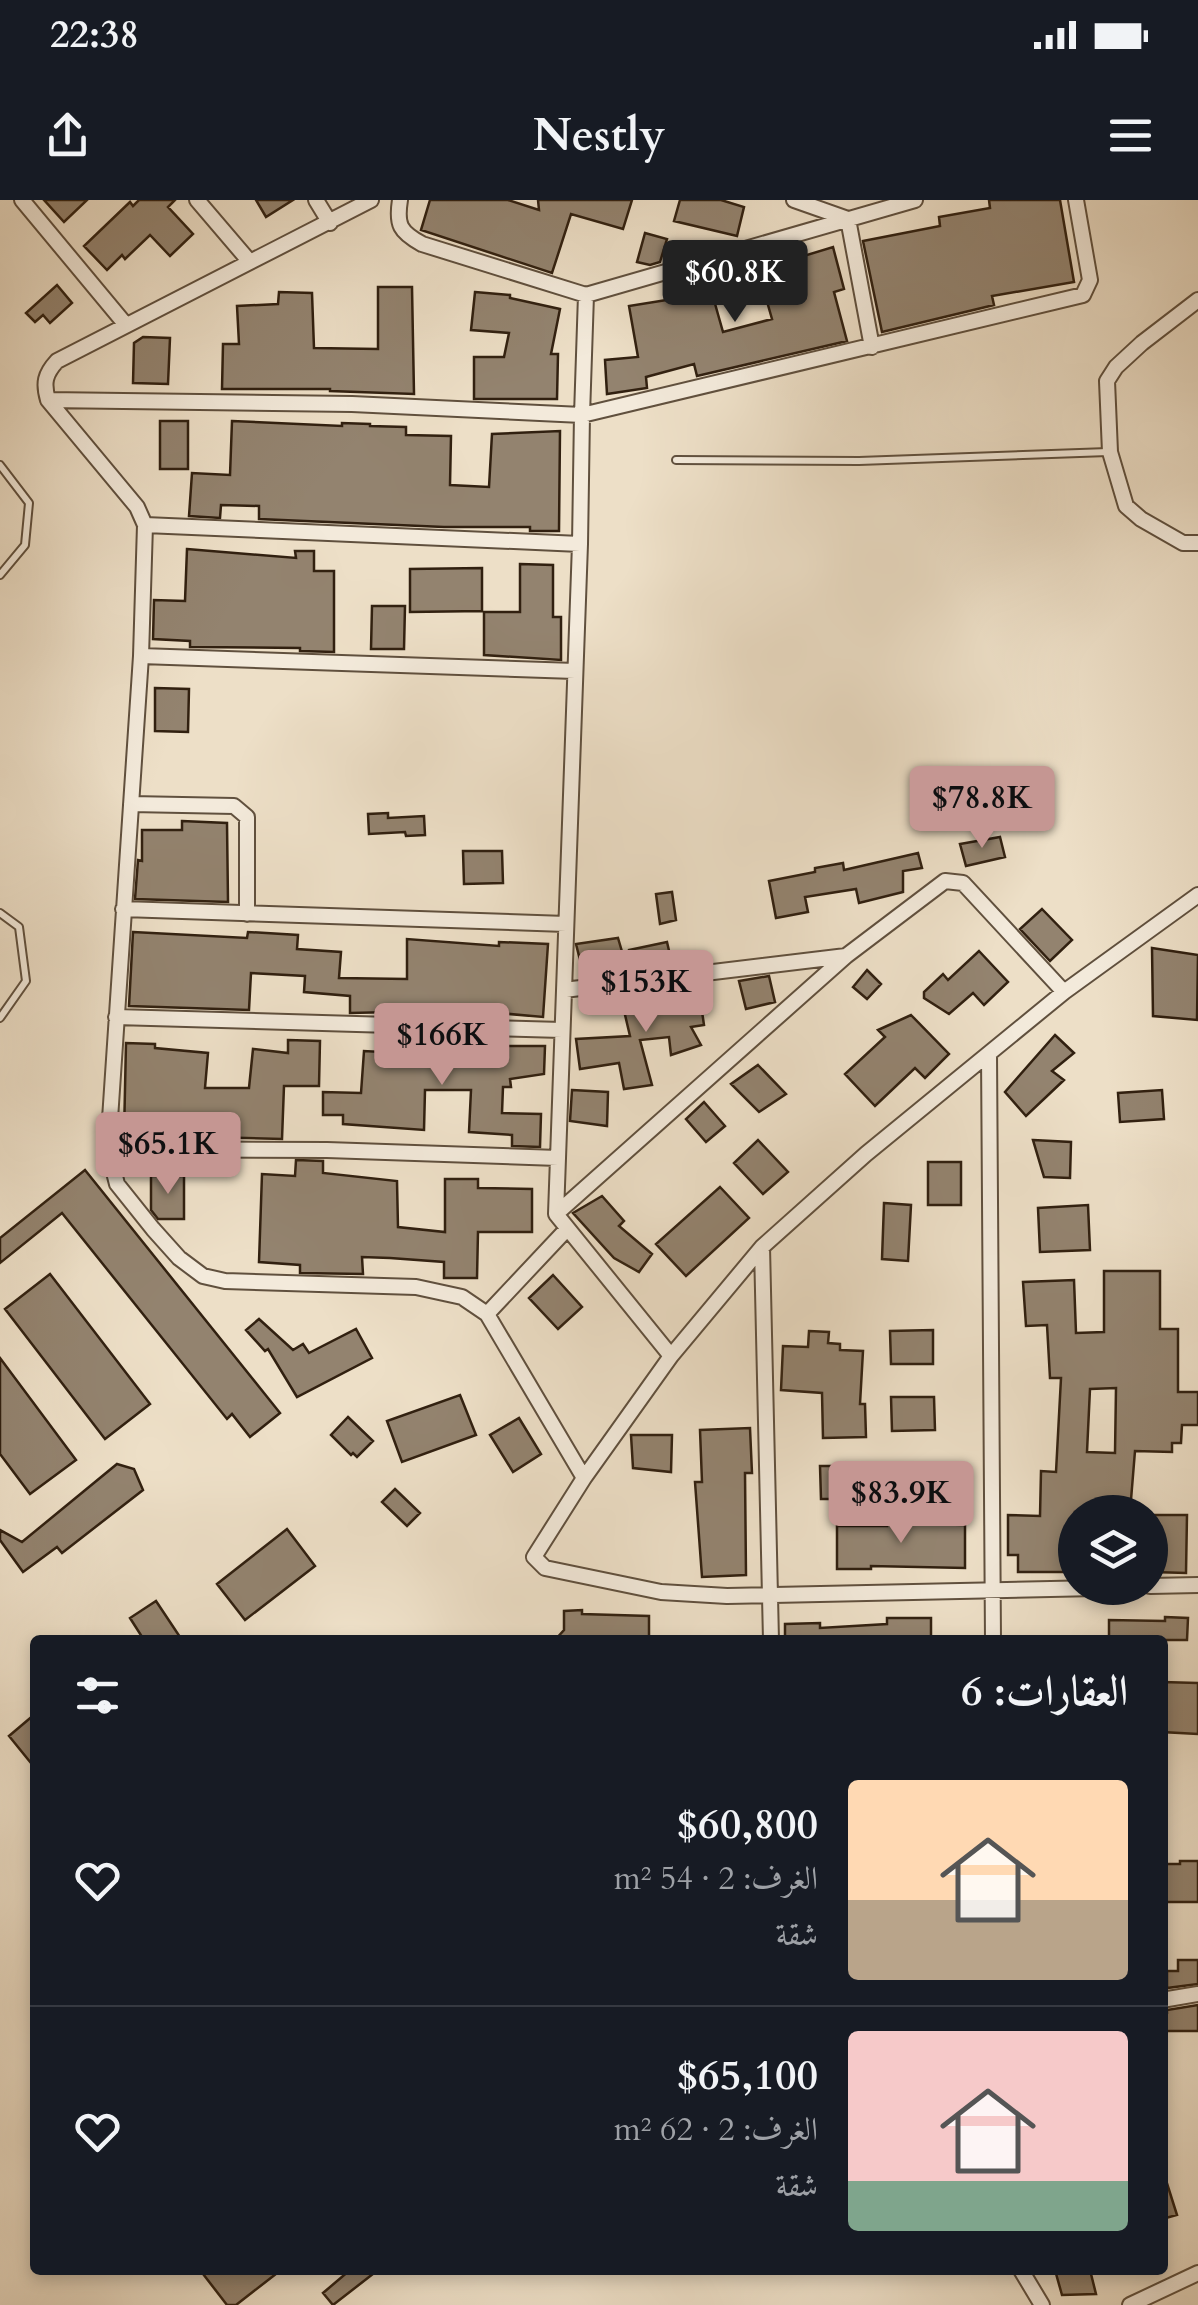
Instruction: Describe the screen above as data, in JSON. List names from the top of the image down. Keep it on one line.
{"page":{"status":"22:38","header":"Nestly","price":["$60.8K","$78.8K","$153K","$166K","$65.1K","$83.9K"],"heading":"العقارات: 6","list":[{"name":"$60,800","note":"الغرف: 2 · 54 m² · شقة"},{"name":"$65,100","note":"الغرف: 2 · 62 m² · شقة"}]}}
